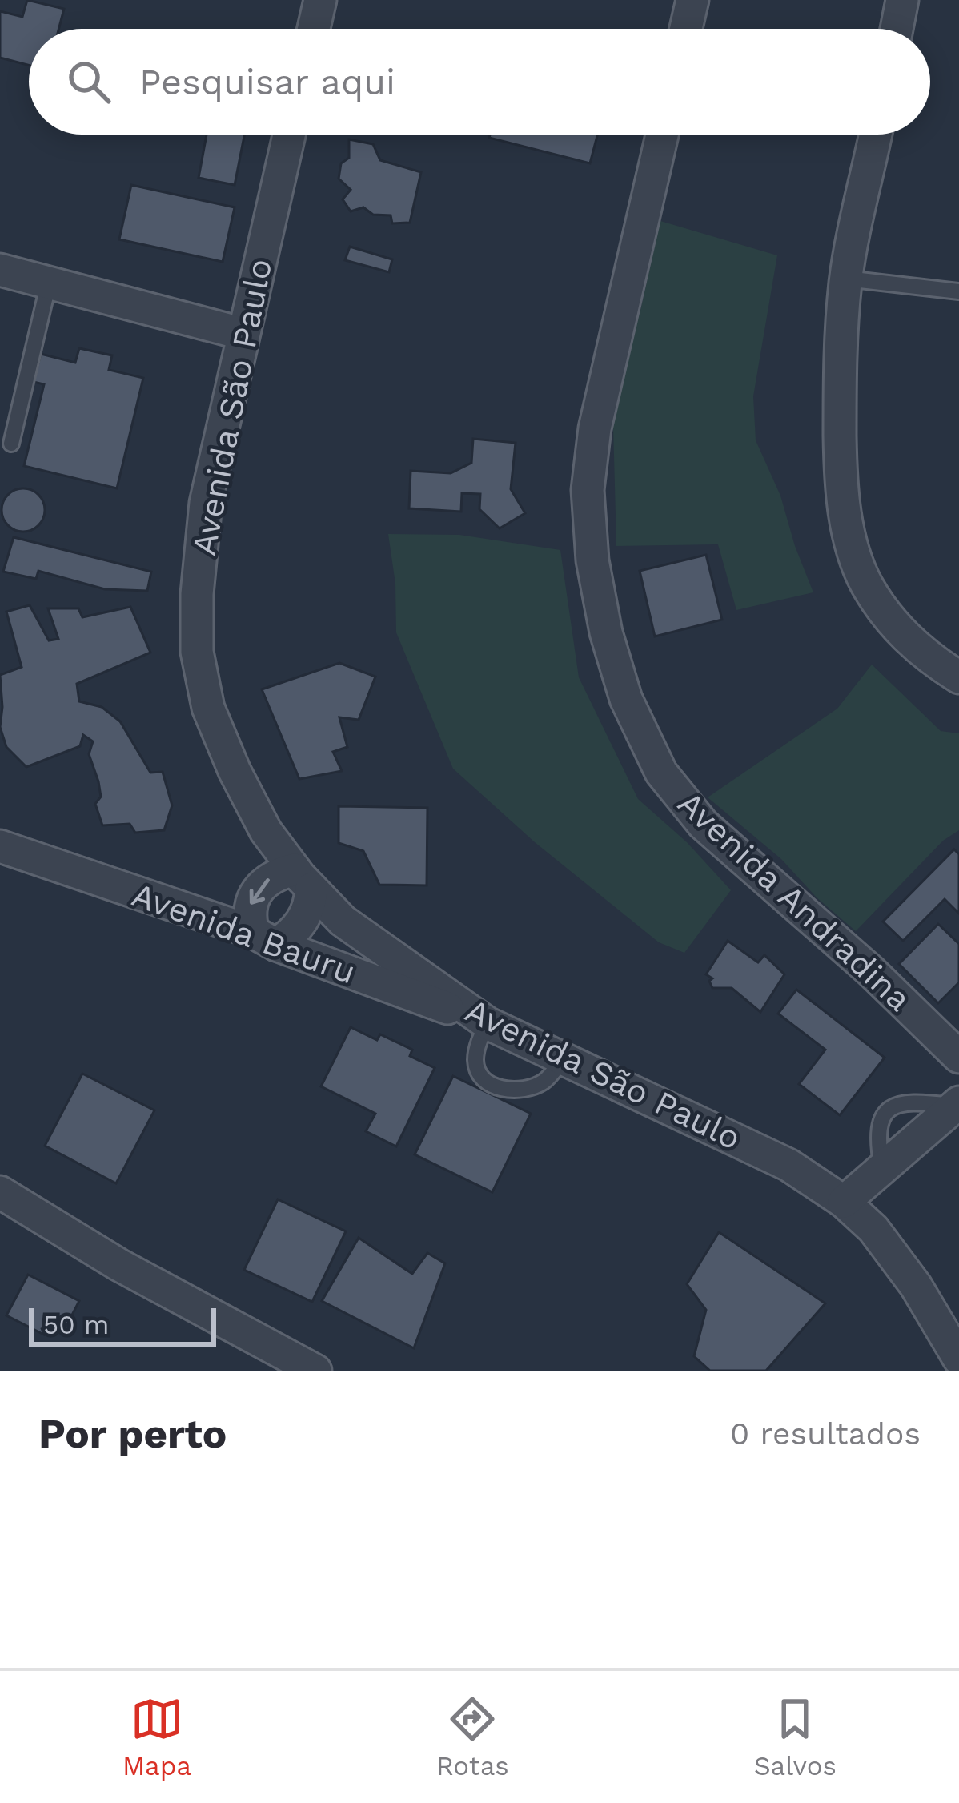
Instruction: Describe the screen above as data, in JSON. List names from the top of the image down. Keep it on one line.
{"streets":{"street":["Avenida São Paulo","Avenida Andradina","Avenida Bauru"]},"crossings":[["Avenida São Paulo","Avenida Bauru"]],"scale_bar":"50 m","page":{"search":"Pesquisar aqui","scale":"50 m","heading":["Por perto","0 resultados"],"nav":["Mapa","Rotas","Salvos"]}}
